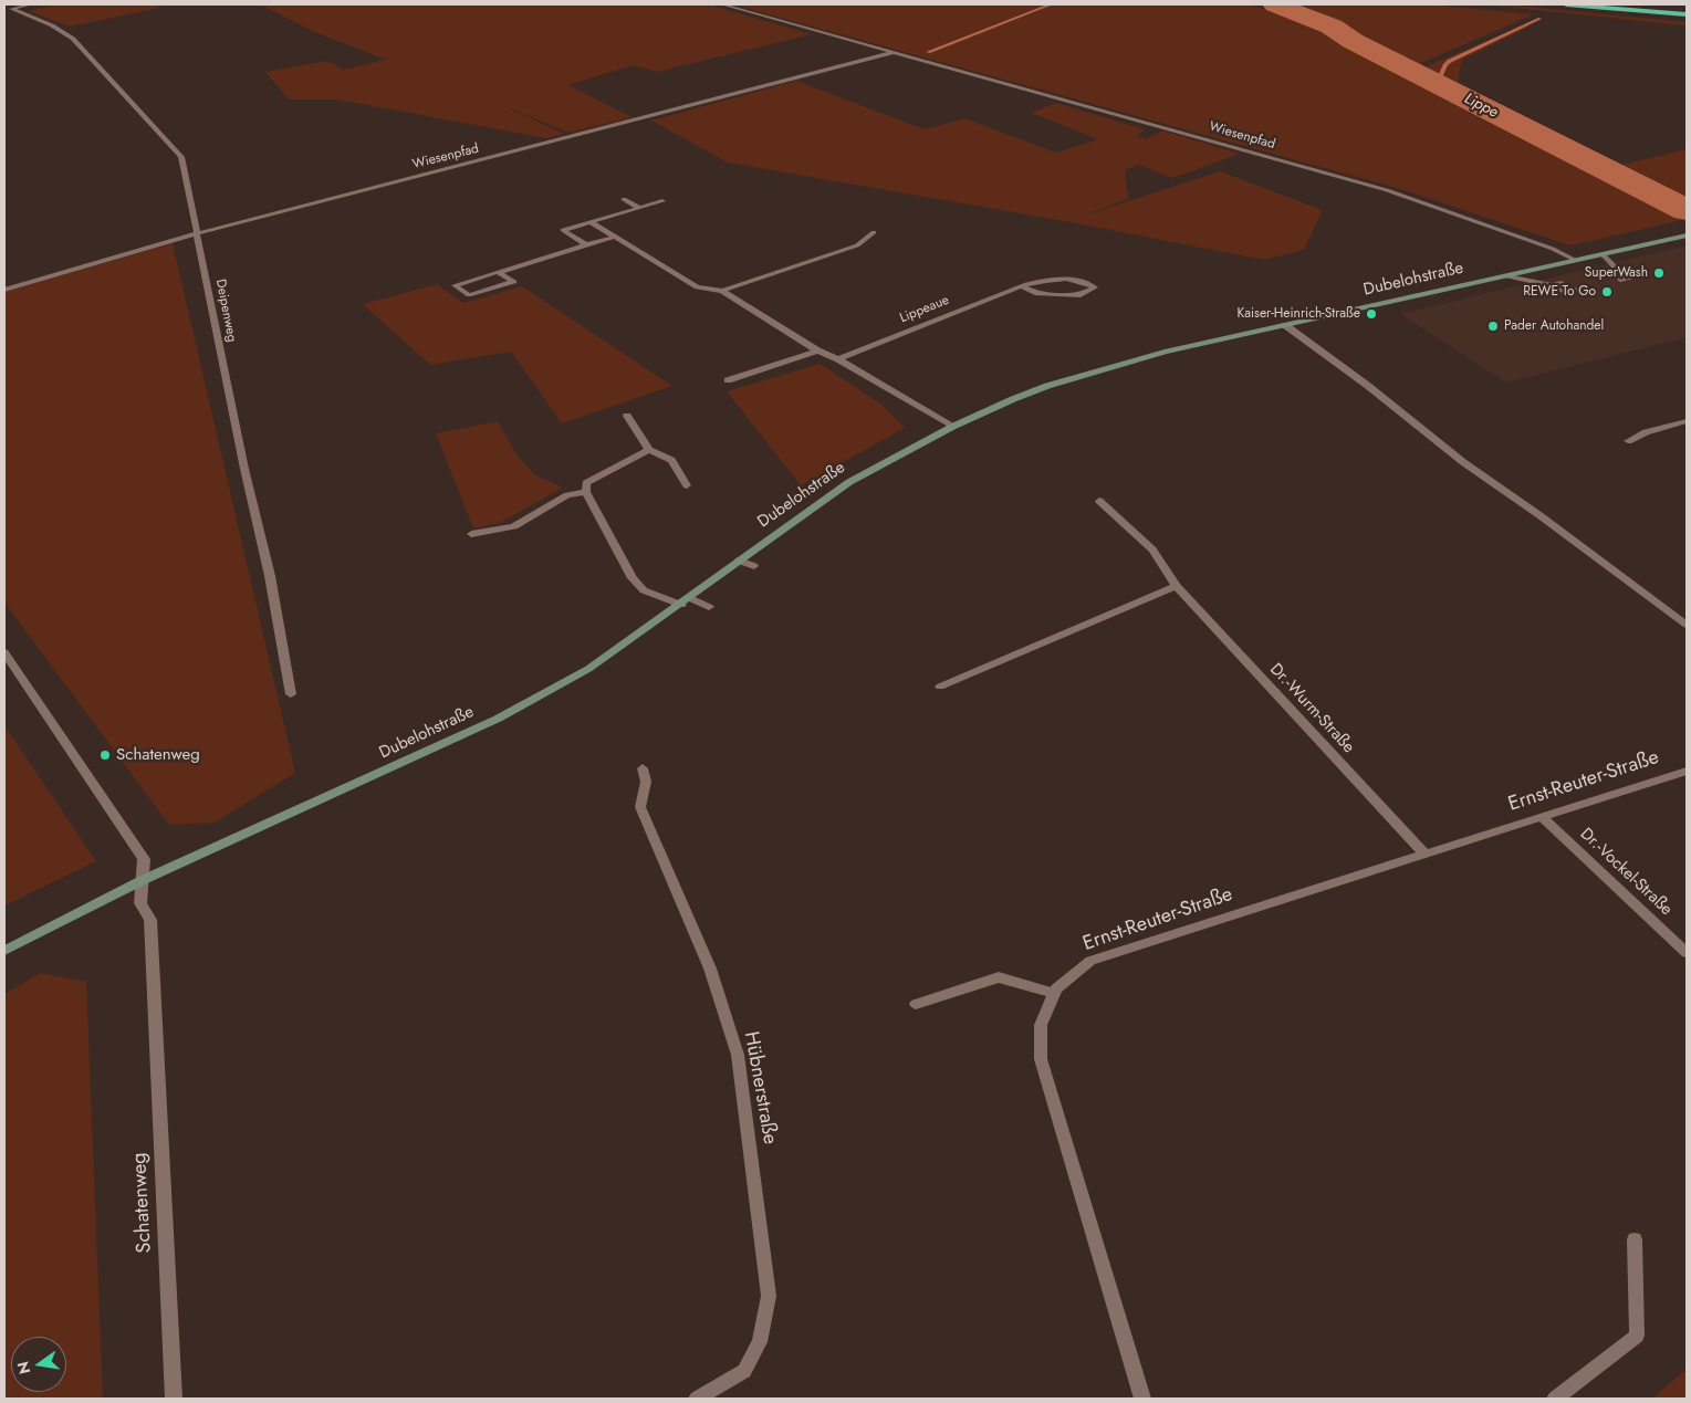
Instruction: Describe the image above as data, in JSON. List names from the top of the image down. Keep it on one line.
{"streets":{"main road":["Dubelohstraße"],"street":["Wiesenpfad","Lippeaue","Deipenweg","Dr.-Wurm-Straße","Ernst-Reuter-Straße","Dr.-Vockel-Straße","Hübnerstraße","Schatenweg"]},"crossings":[["Wiesenpfad","Dubelohstraße"],["Wiesenpfad","Deipenweg"],["Dubelohstraße","Schatenweg"],["Dr.-Wurm-Straße","Ernst-Reuter-Straße"],["Ernst-Reuter-Straße","Dr.-Vockel-Straße"]],"water":["Lippe"],"places":["SuperWash","REWE To Go","Kaiser-Heinrich-Straße","Pader Autohandel","Schatenweg"],"north":"left"}
